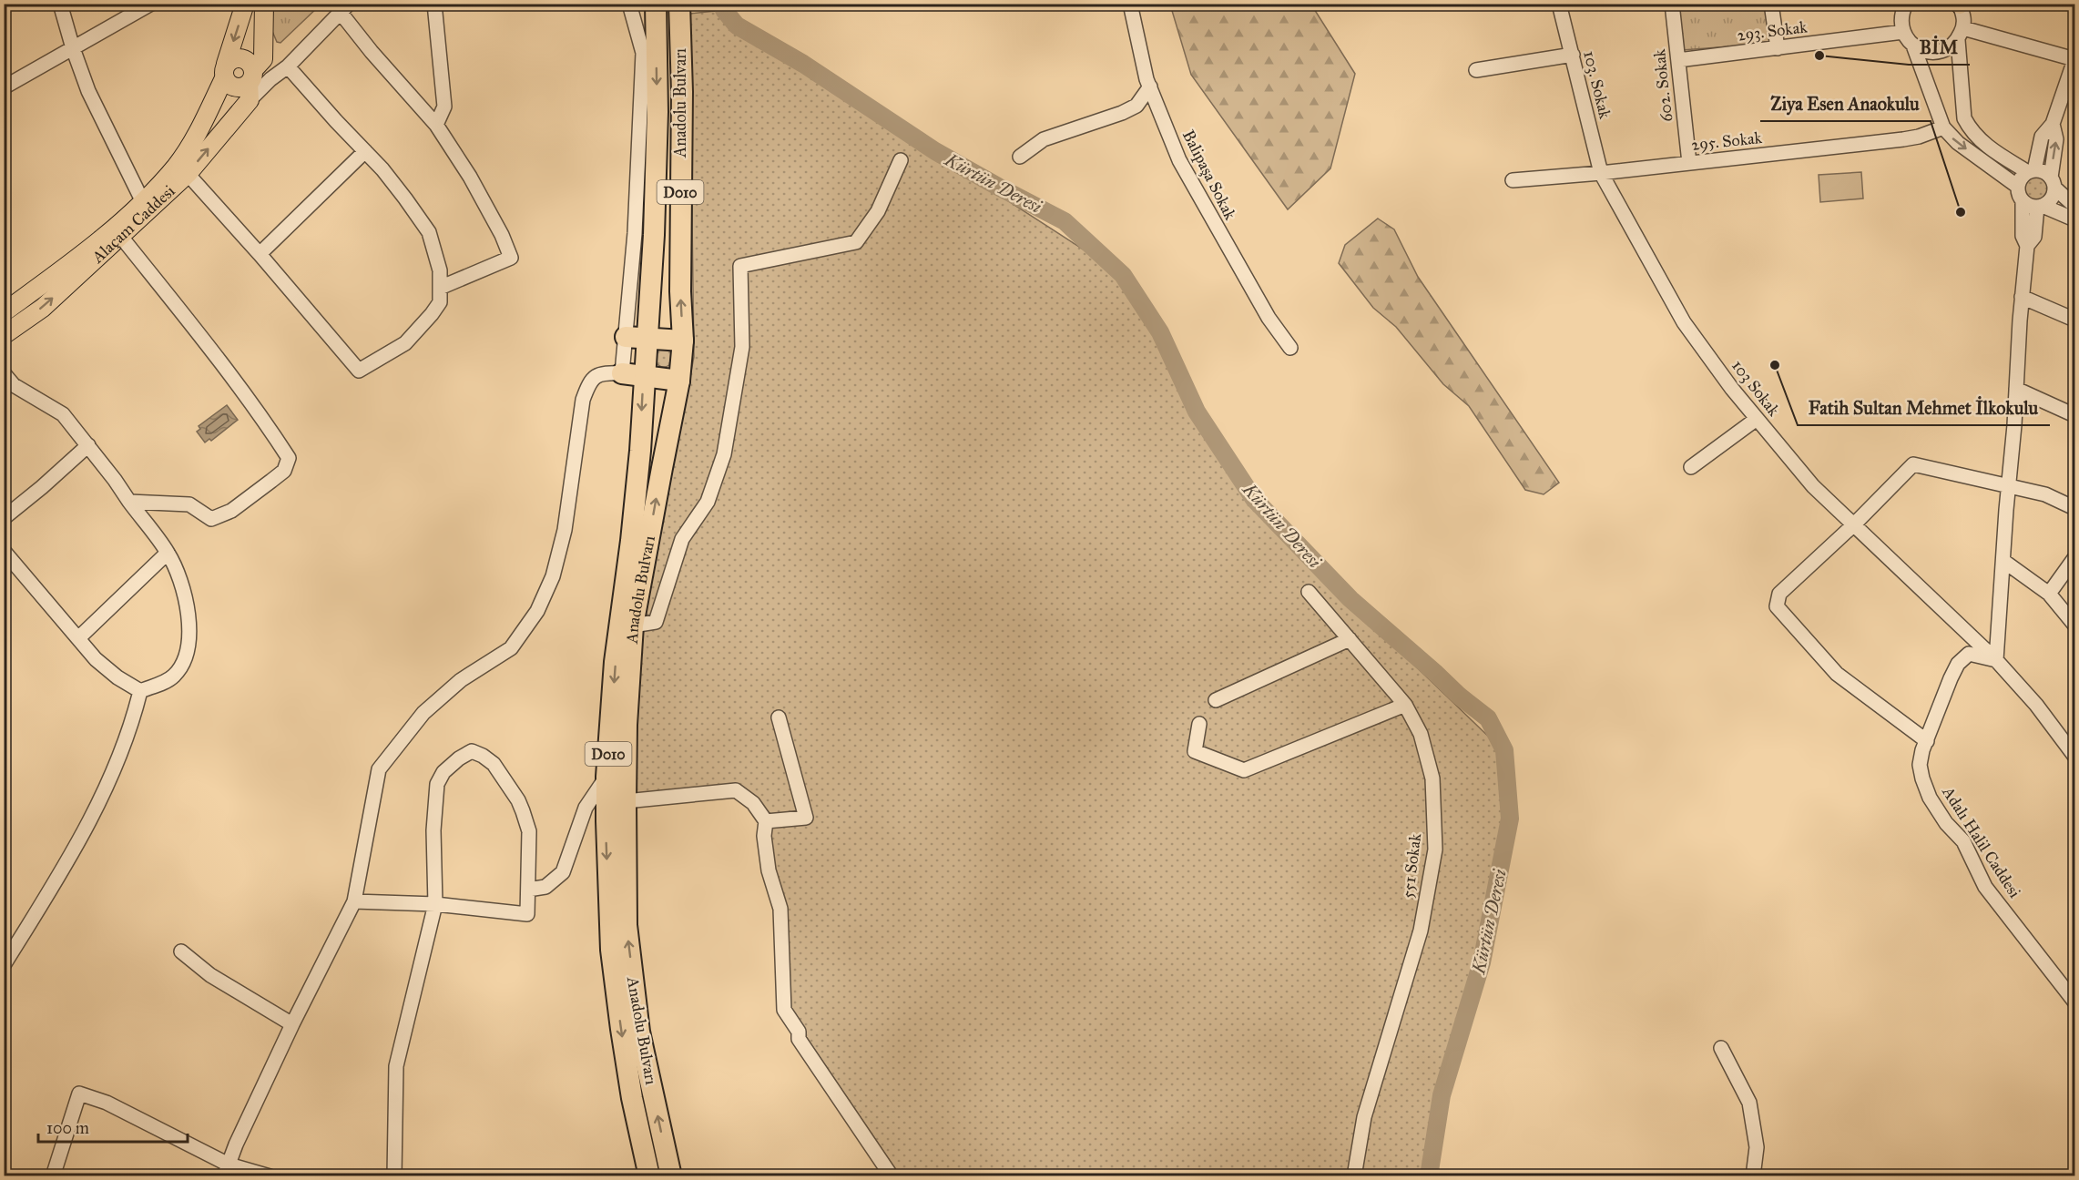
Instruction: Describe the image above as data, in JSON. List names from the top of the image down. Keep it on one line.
{"streets":{"highway":["Anadolu Bulvarı","D010"],"main road":["Alaçam Caddesi"],"street":["293. Sokak","103. Sokak","602. Sokak","295. Sokak","Balipaşa Sokak","103 Sokak","Adalı Halil Caddesi","551 Sokak"]},"crossings":[["293. Sokak","602. Sokak"],["103. Sokak","295. Sokak"],["103. Sokak","103 Sokak"],["602. Sokak","295. Sokak"],["295. Sokak","103 Sokak"],["103 Sokak","Adalı Halil Caddesi"]],"water":["Kürtün Deresi"],"places":["BİM","Ziya Esen Anaokulu","Fatih Sultan Mehmet İlkokulu"],"scale_bar":"100 m"}
